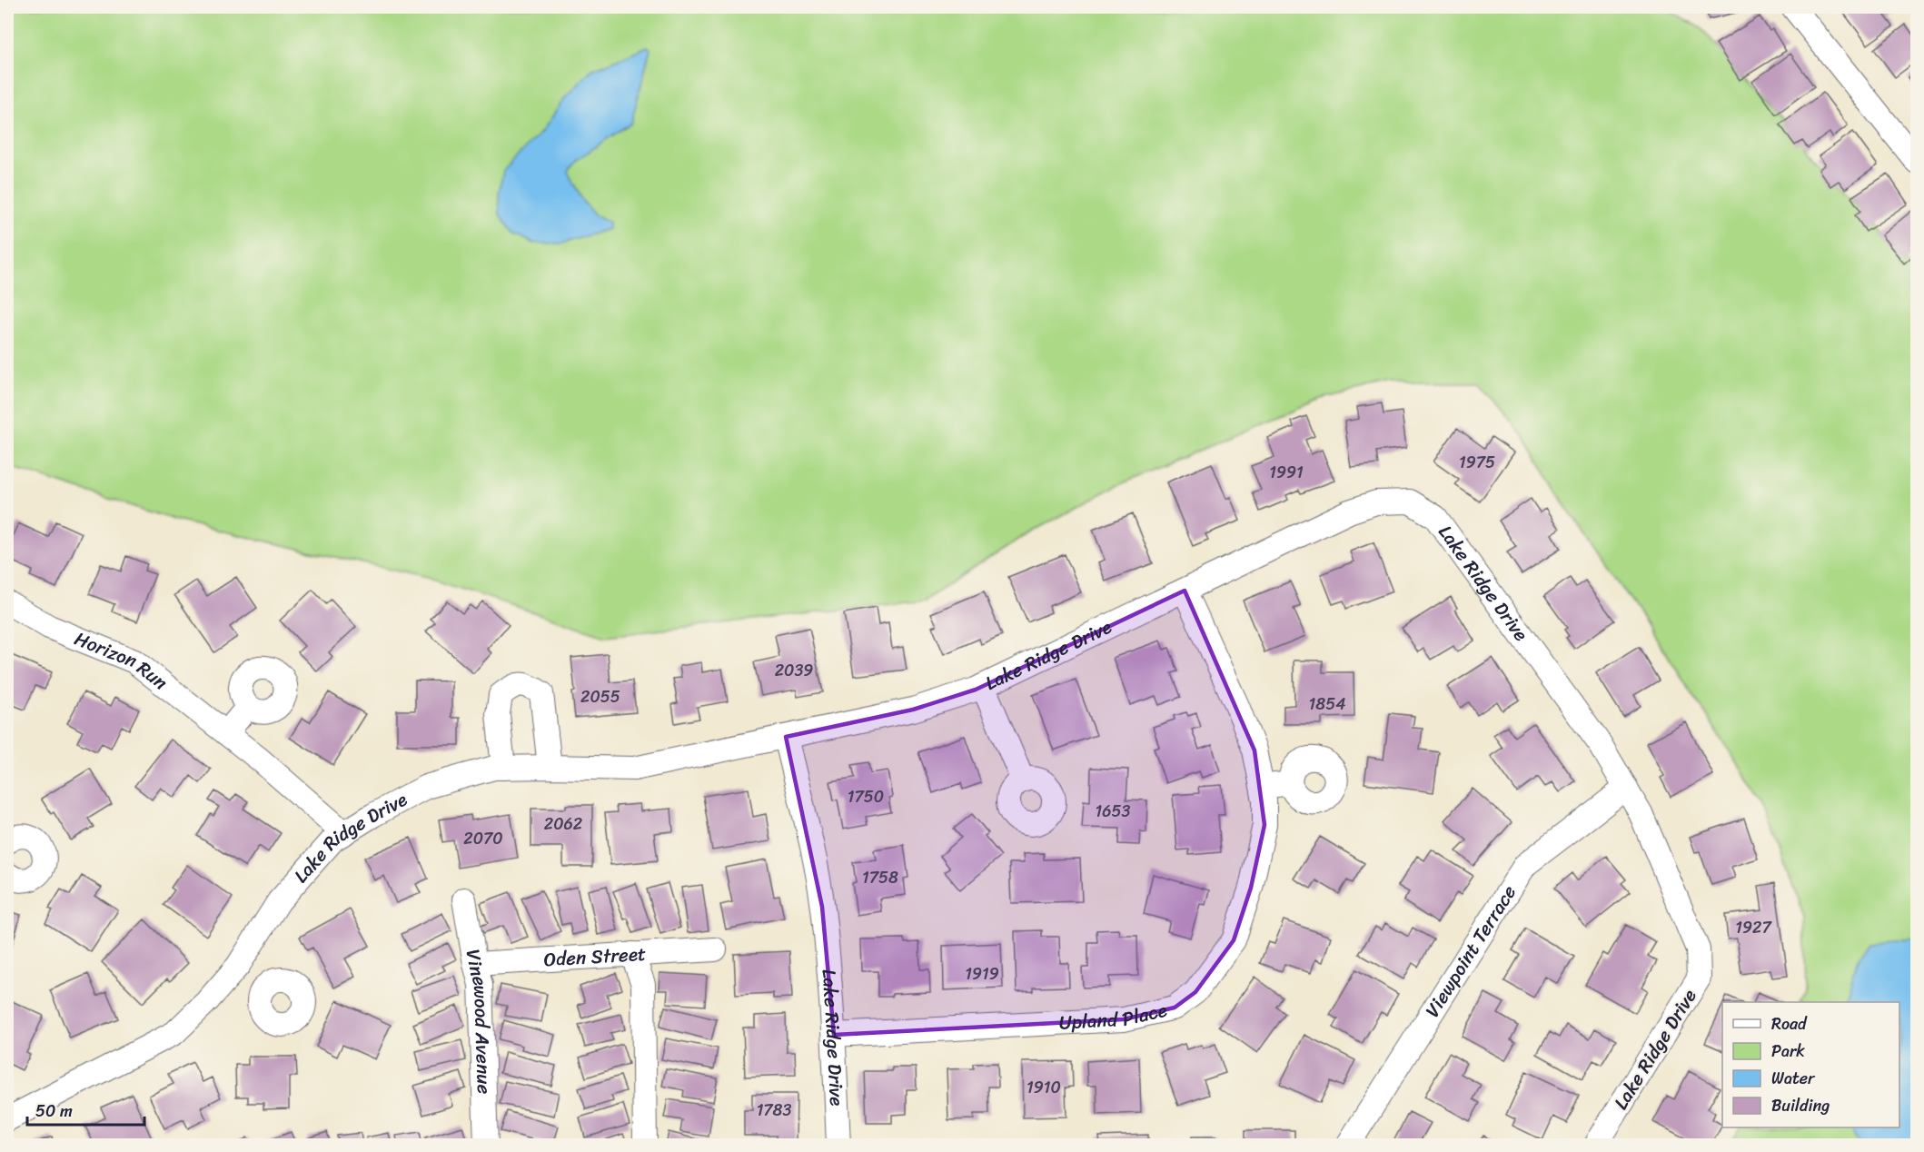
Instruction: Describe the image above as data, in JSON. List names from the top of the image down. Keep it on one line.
{"streets":{"street":["Lake Ridge Drive","Horizon Run","Viewpoint Terrace","Oden Street","Upland Place","Vinewood Avenue"]},"crossings":[["Lake Ridge Drive","Horizon Run"],["Lake Ridge Drive","Viewpoint Terrace"],["Lake Ridge Drive","Upland Place"],["Oden Street","Vinewood Avenue"]],"house_numbers":["1975","1991","2039","2055","1854","1750","1653","2062","2070","1758","1927","1919","1910","1783"],"legend":["Road","Park","Water","Building"],"scale_bar":"50 m"}
